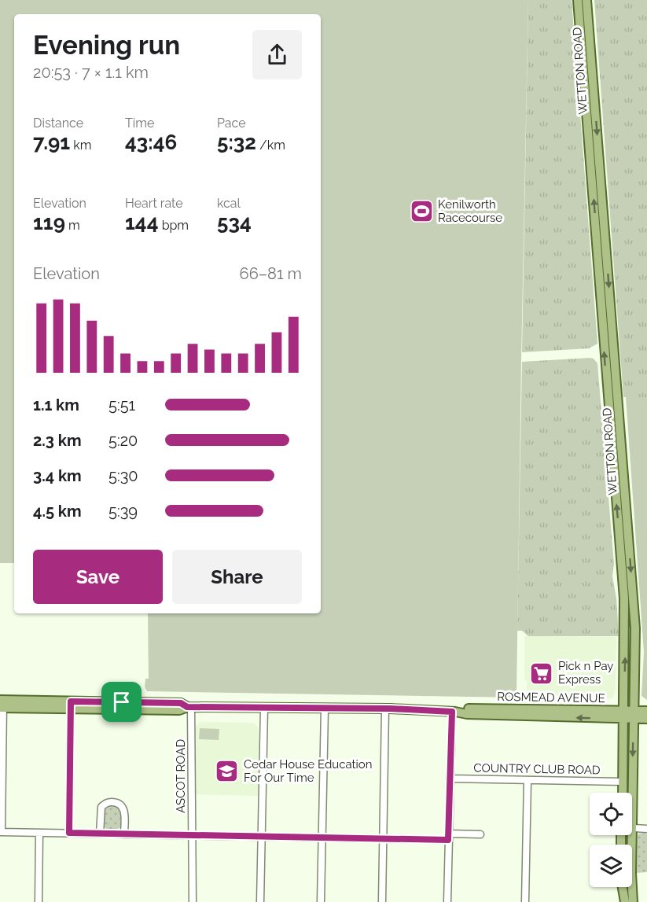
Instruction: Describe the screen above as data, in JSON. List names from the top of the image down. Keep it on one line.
{"streets":{"main road":["WETTON ROAD","ROSMEAD AVENUE"],"street":["COUNTRY CLUB ROAD","ASCOT ROAD"]},"crossings":[["WETTON ROAD","ROSMEAD AVENUE"],["WETTON ROAD","COUNTRY CLUB ROAD"],["ROSMEAD AVENUE","ASCOT ROAD"]],"places":{"sports":["Kenilworth Racecourse"],"supermarket":["Pick n Pay Express"],"school or university":["Cedar House Education For Our Time"]},"page":{"heading":["Evening run","20:53 · 7 × 1.1 km"],"stats":[["Distance","7.91 km"],["Time","43:46"],["Pace","5:32 /km"],["Elevation","119 m"],["Heart rate","144 bpm"],["kcal","534"]],"chart":["Elevation","66–81 m"],"list":[{"name":"1.1 km","note":"5:51"},{"name":"2.3 km","note":"5:20"},{"name":"3.4 km","note":"5:30"},{"name":"4.5 km","note":"5:39"}],"buttons":["Save","Share"]}}
